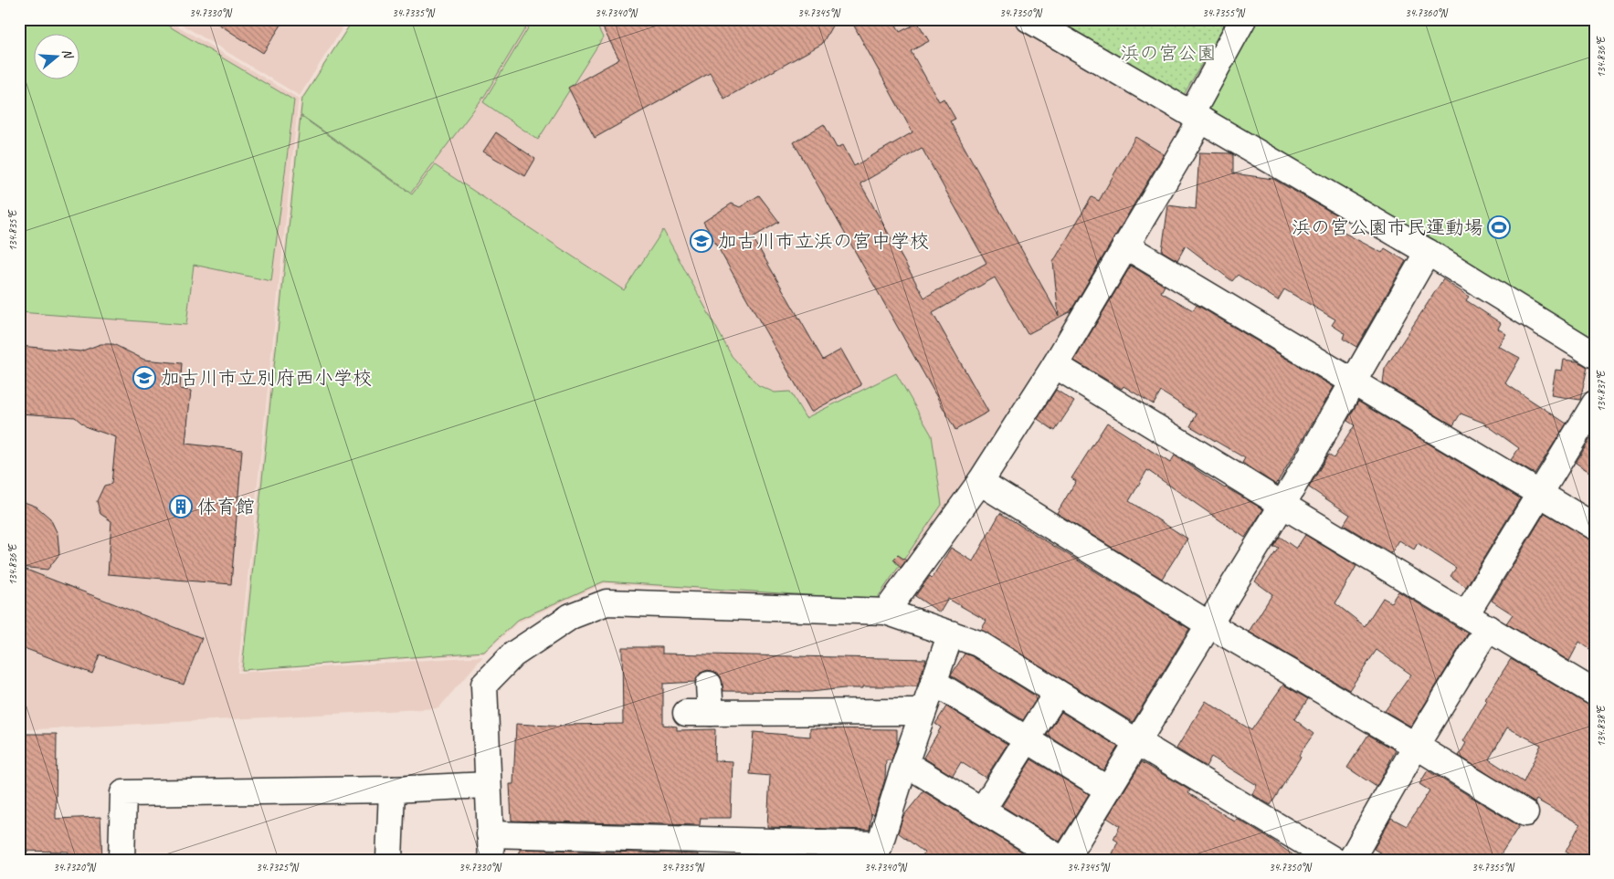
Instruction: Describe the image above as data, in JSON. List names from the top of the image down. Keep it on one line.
{"parks":["浜の宮公園"],"places":{"sports":["浜の宮公園市民運動場"],"school or university":["加古川市立浜の宮中学校","加古川市立別府西小学校"],"building":["体育館"]},"north":"right","coordinates":["34.7330°N","34.7335°N","34.7340°N","34.7345°N","34.7350°N","34.7355°N","34.7360°N","134.836°E","134.835°E","134.837°E","134.838°E","34.7320°N","34.7325°N"]}
